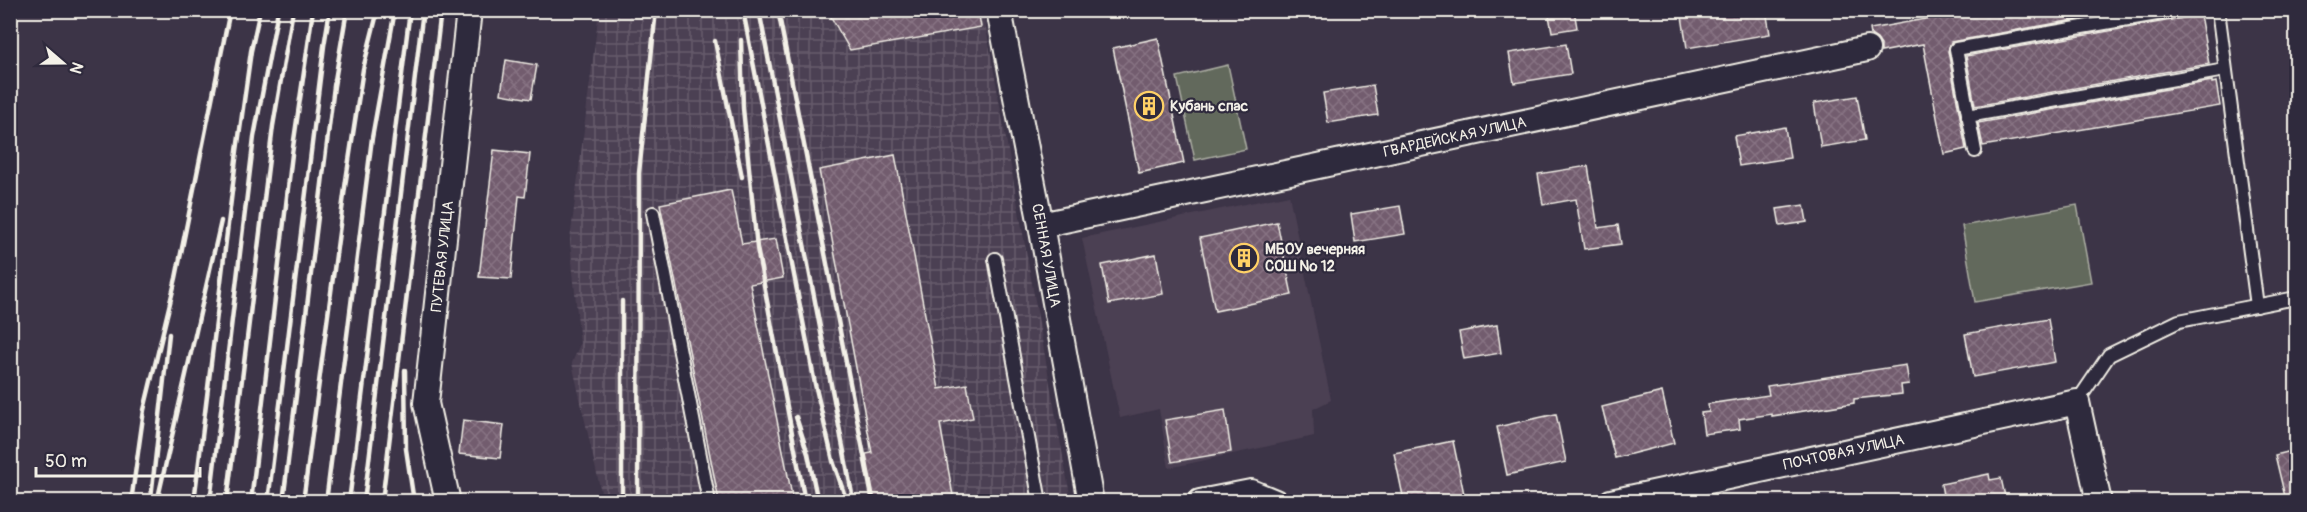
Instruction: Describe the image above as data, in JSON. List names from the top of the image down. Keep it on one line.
{"streets":{"street":["ГВАРДЕЙСКАЯ УЛИЦА","СЕННАЯ УЛИЦА","ПУТЕВАЯ УЛИЦА","ПОЧТОВАЯ УЛИЦА"]},"crossings":[["ГВАРДЕЙСКАЯ УЛИЦА","СЕННАЯ УЛИЦА"]],"places":{"building":["Кубань спас","МБОУ вечерняя СОШ № 12"]},"scale_bar":"50 m","north":"right"}
